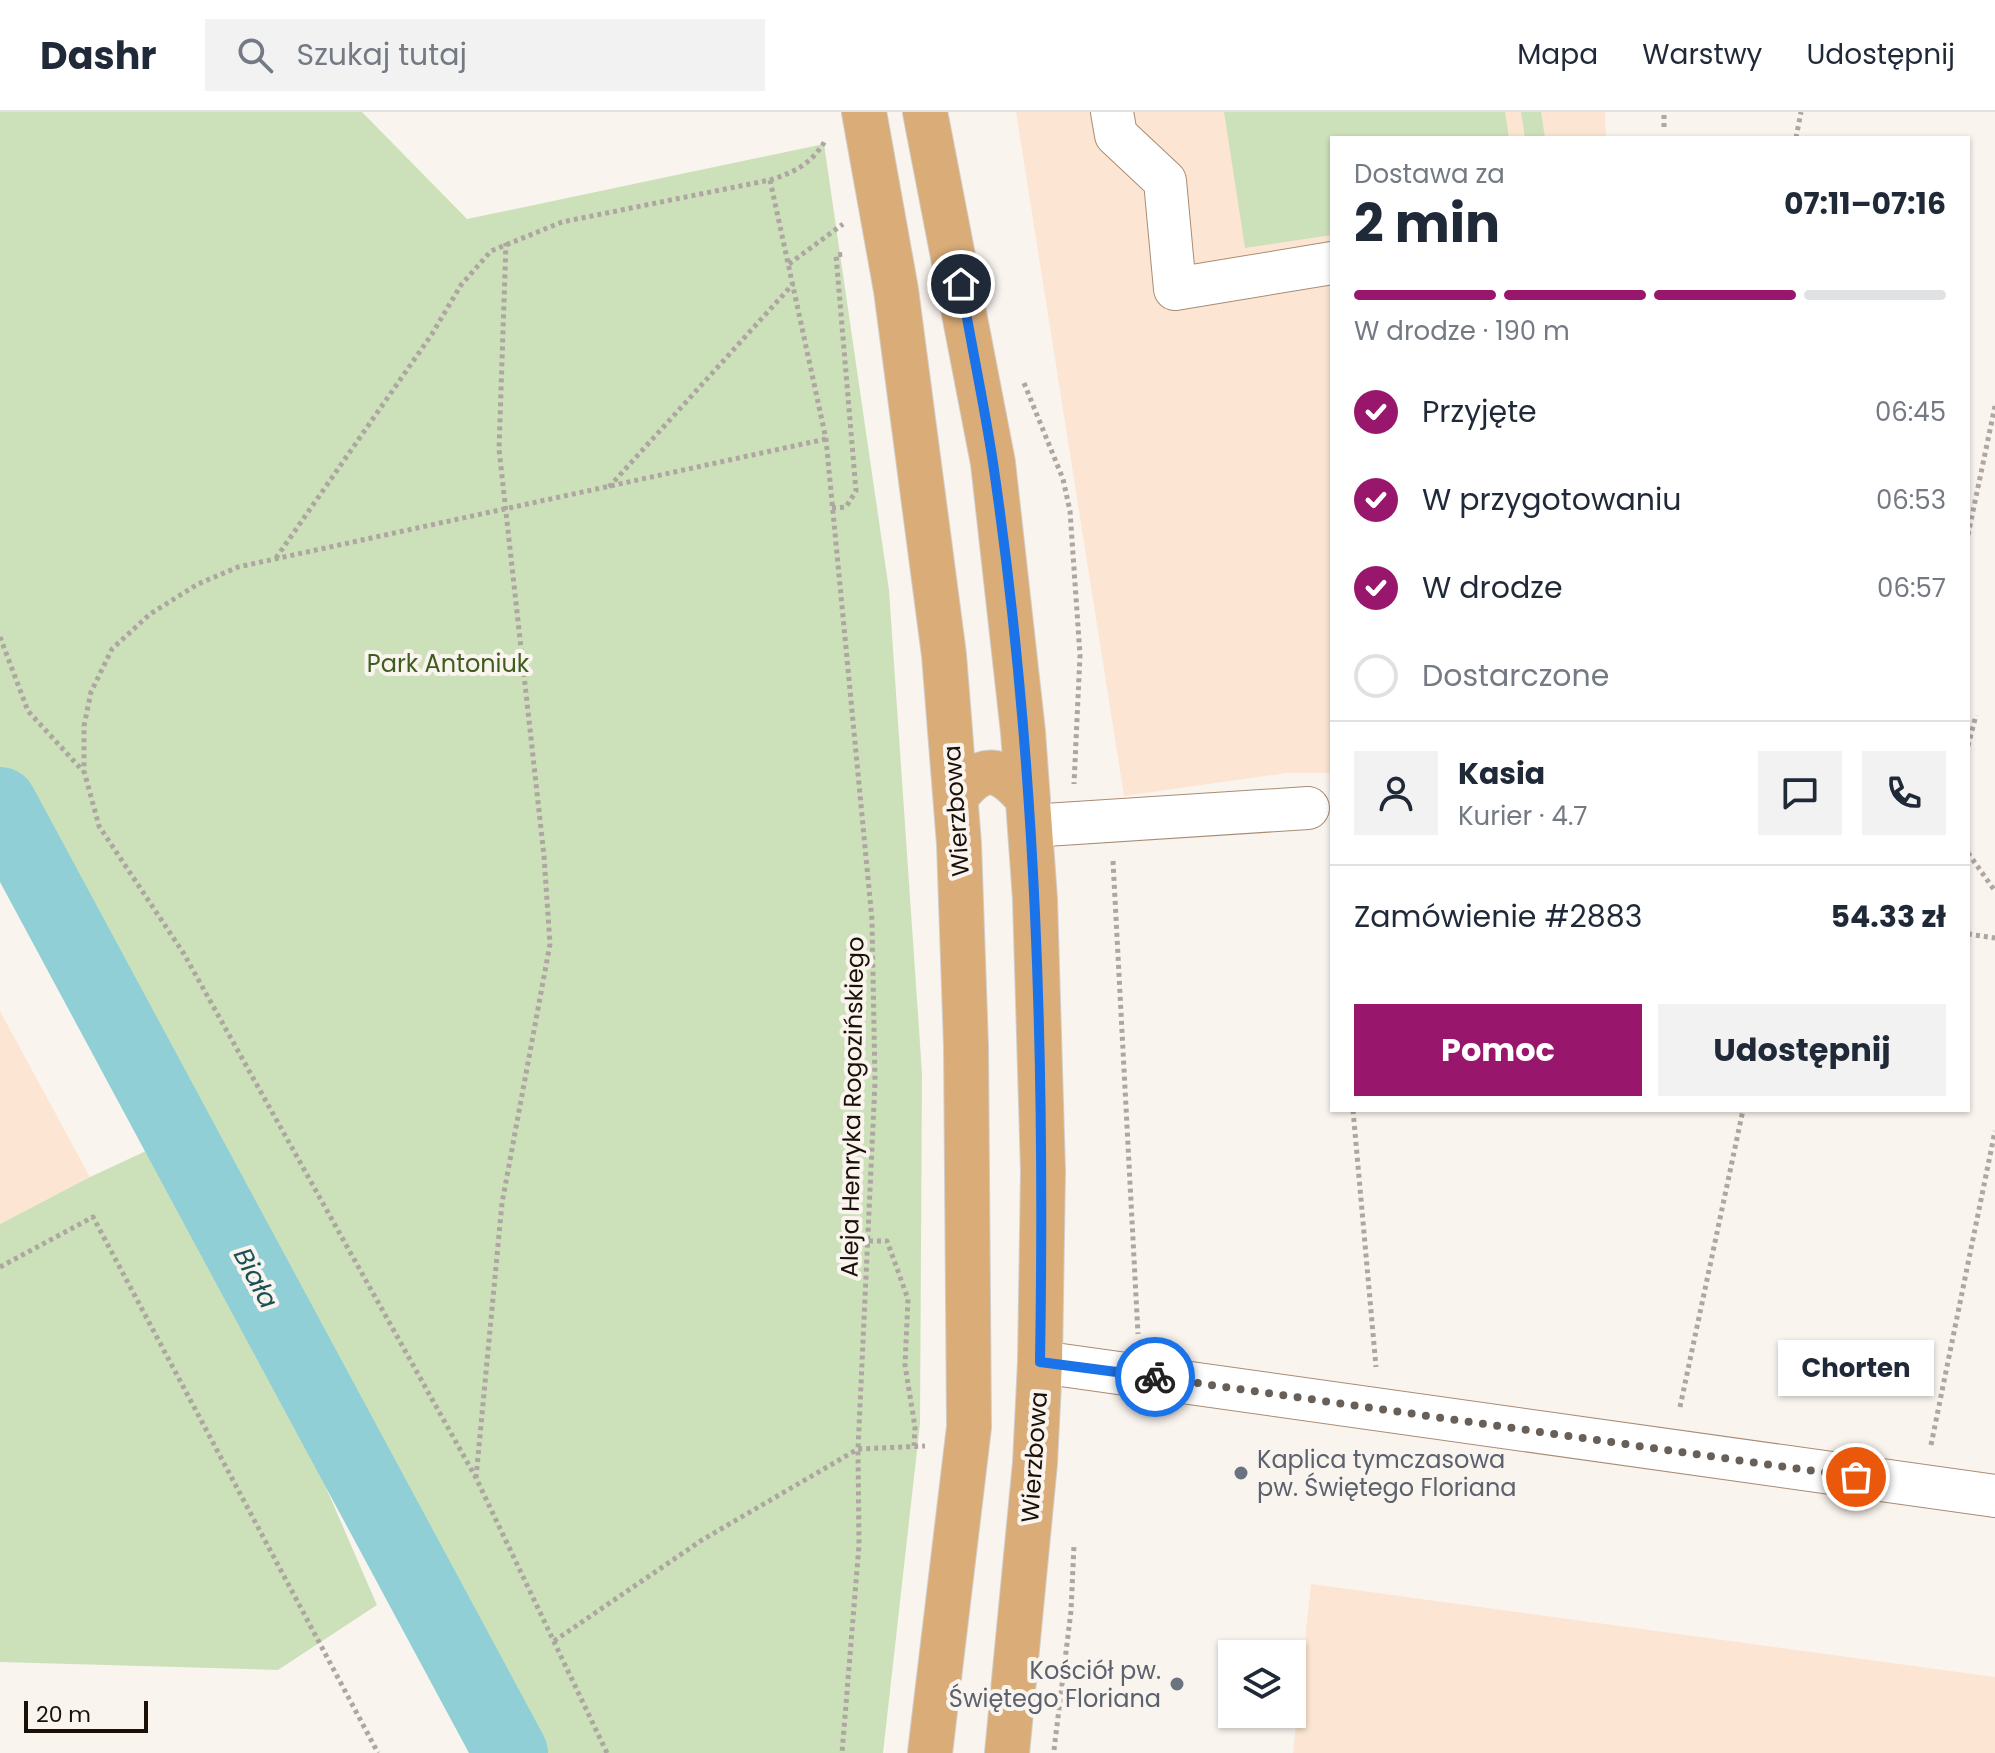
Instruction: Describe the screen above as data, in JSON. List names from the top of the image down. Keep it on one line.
{"streets":{"main road":["Wierzbowa"],"path":["Aleja Henryka Rogozińskiego"]},"water":["Biała"],"parks":["Park Antoniuk"],"places":["Kaplica tymczasowa pw. Świętego Floriana","Chorten","Kościół pw. Świętego Floriana"],"scale_bar":"20 m","page":{"header":"Dashr","search":"Szukaj tutaj","nav":["Mapa","Warstwy","Udostępnij"],"heading":["2 min","Dostawa za","07:11–07:16"],"panel":["Kasia","Kurier · 4.7","Zamówienie #2883","54.33 zł"],"bar":"W drodze · 190 m","list":[["Przyjęte","06:45"],["W przygotowaniu","06:53"],["W drodze","06:57"],"Dostarczone"],"buttons":["Pomoc","Udostępnij"],"bubble":"Chorten","scale":"20 m"}}
